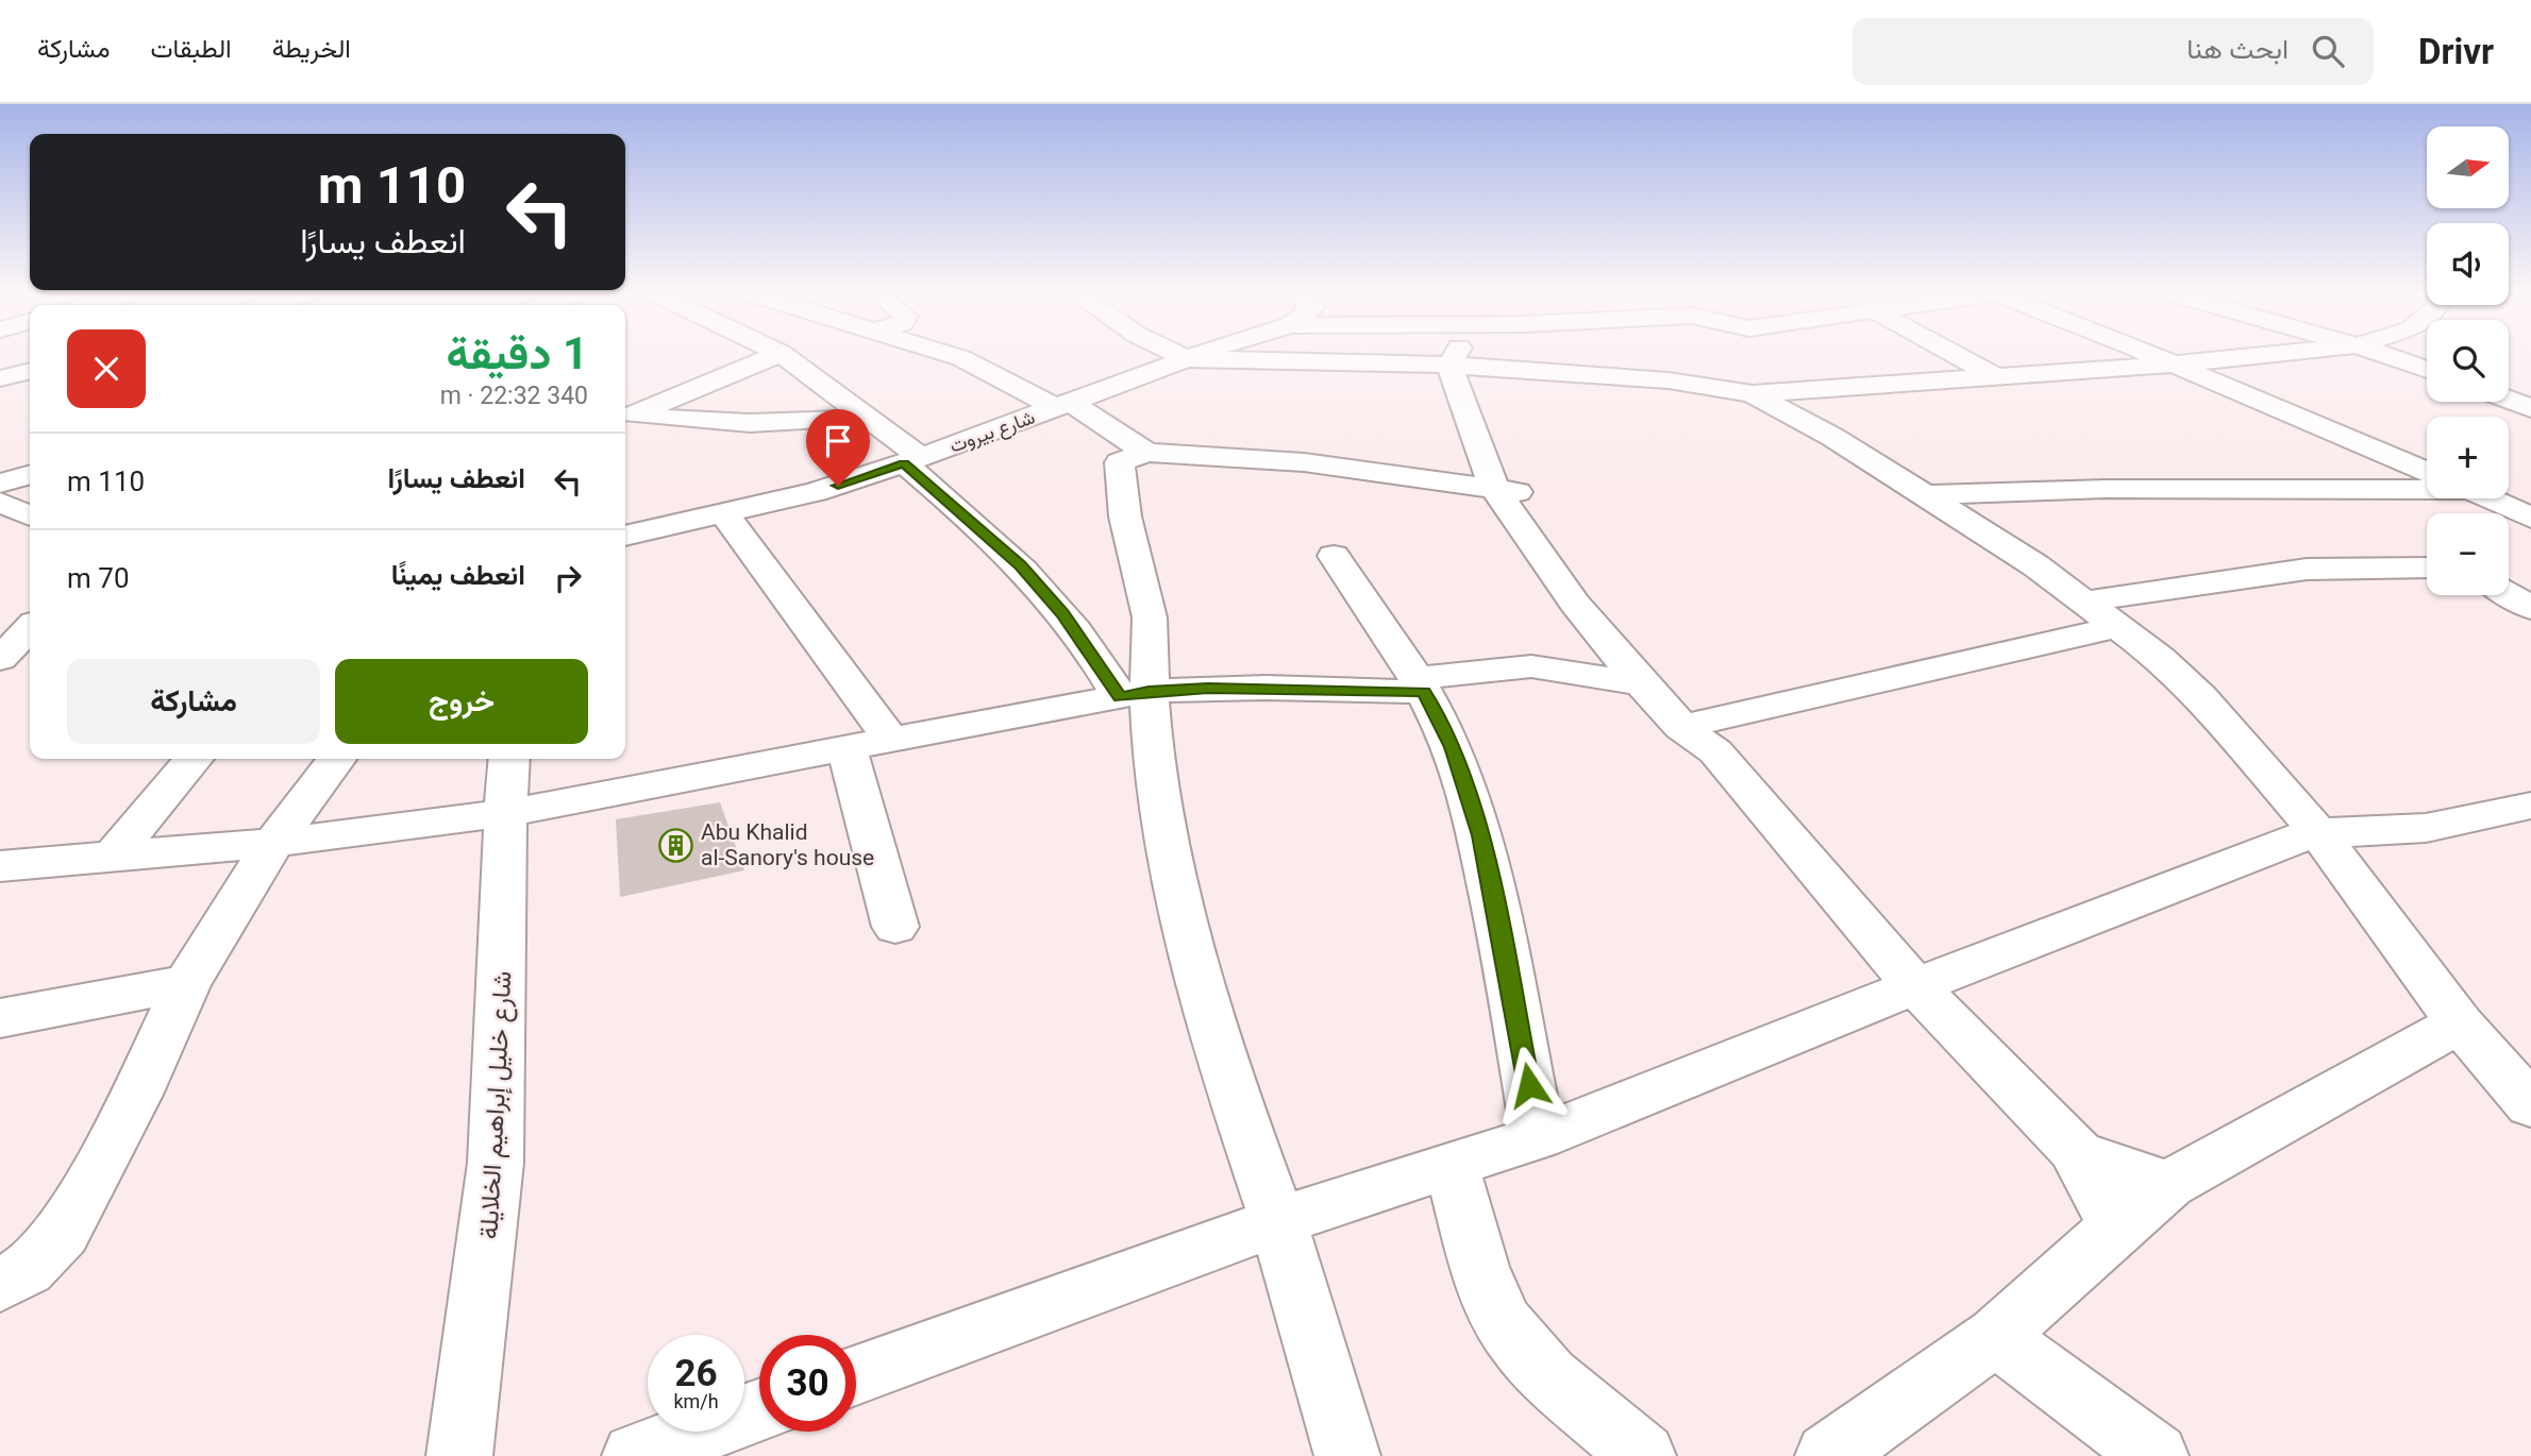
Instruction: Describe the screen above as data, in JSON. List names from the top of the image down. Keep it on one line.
{"streets":{"street":["شارع بيروت","شارع خليل إبراهيم الخلايلة"]},"places":{"building":["Abu Khalid al-Sanory's house"]},"north":"right","page":{"header":"Drivr","search":"ابحث هنا","nav":["الخريطة","الطبقات","مشاركة"],"map_buttons":["+","−"],"turn":["110 m","انعطف يسارًا"],"heading":["1 دقيقة","340 m · 22:32"],"list":[{"name":"انعطف يسارًا","value":"110 m"},{"name":"انعطف يمينًا","value":"70 m"}],"buttons":["خروج","مشاركة"],"speed":"26 km/h","limit":"30"}}
